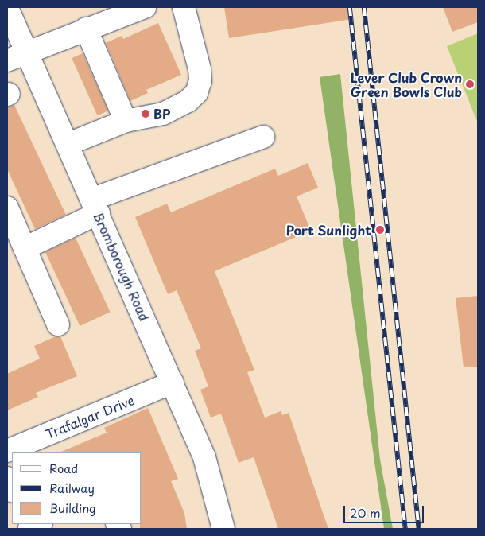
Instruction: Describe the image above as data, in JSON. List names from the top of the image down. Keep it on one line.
{"streets":{"street":["Bromborough Road","Trafalgar Drive"]},"crossings":[["Bromborough Road","Trafalgar Drive"]],"places":["Lever Club Crown Green Bowls Club","BP","Port Sunlight"],"legend":["Road","Railway","Building"],"scale_bar":"20 m"}
